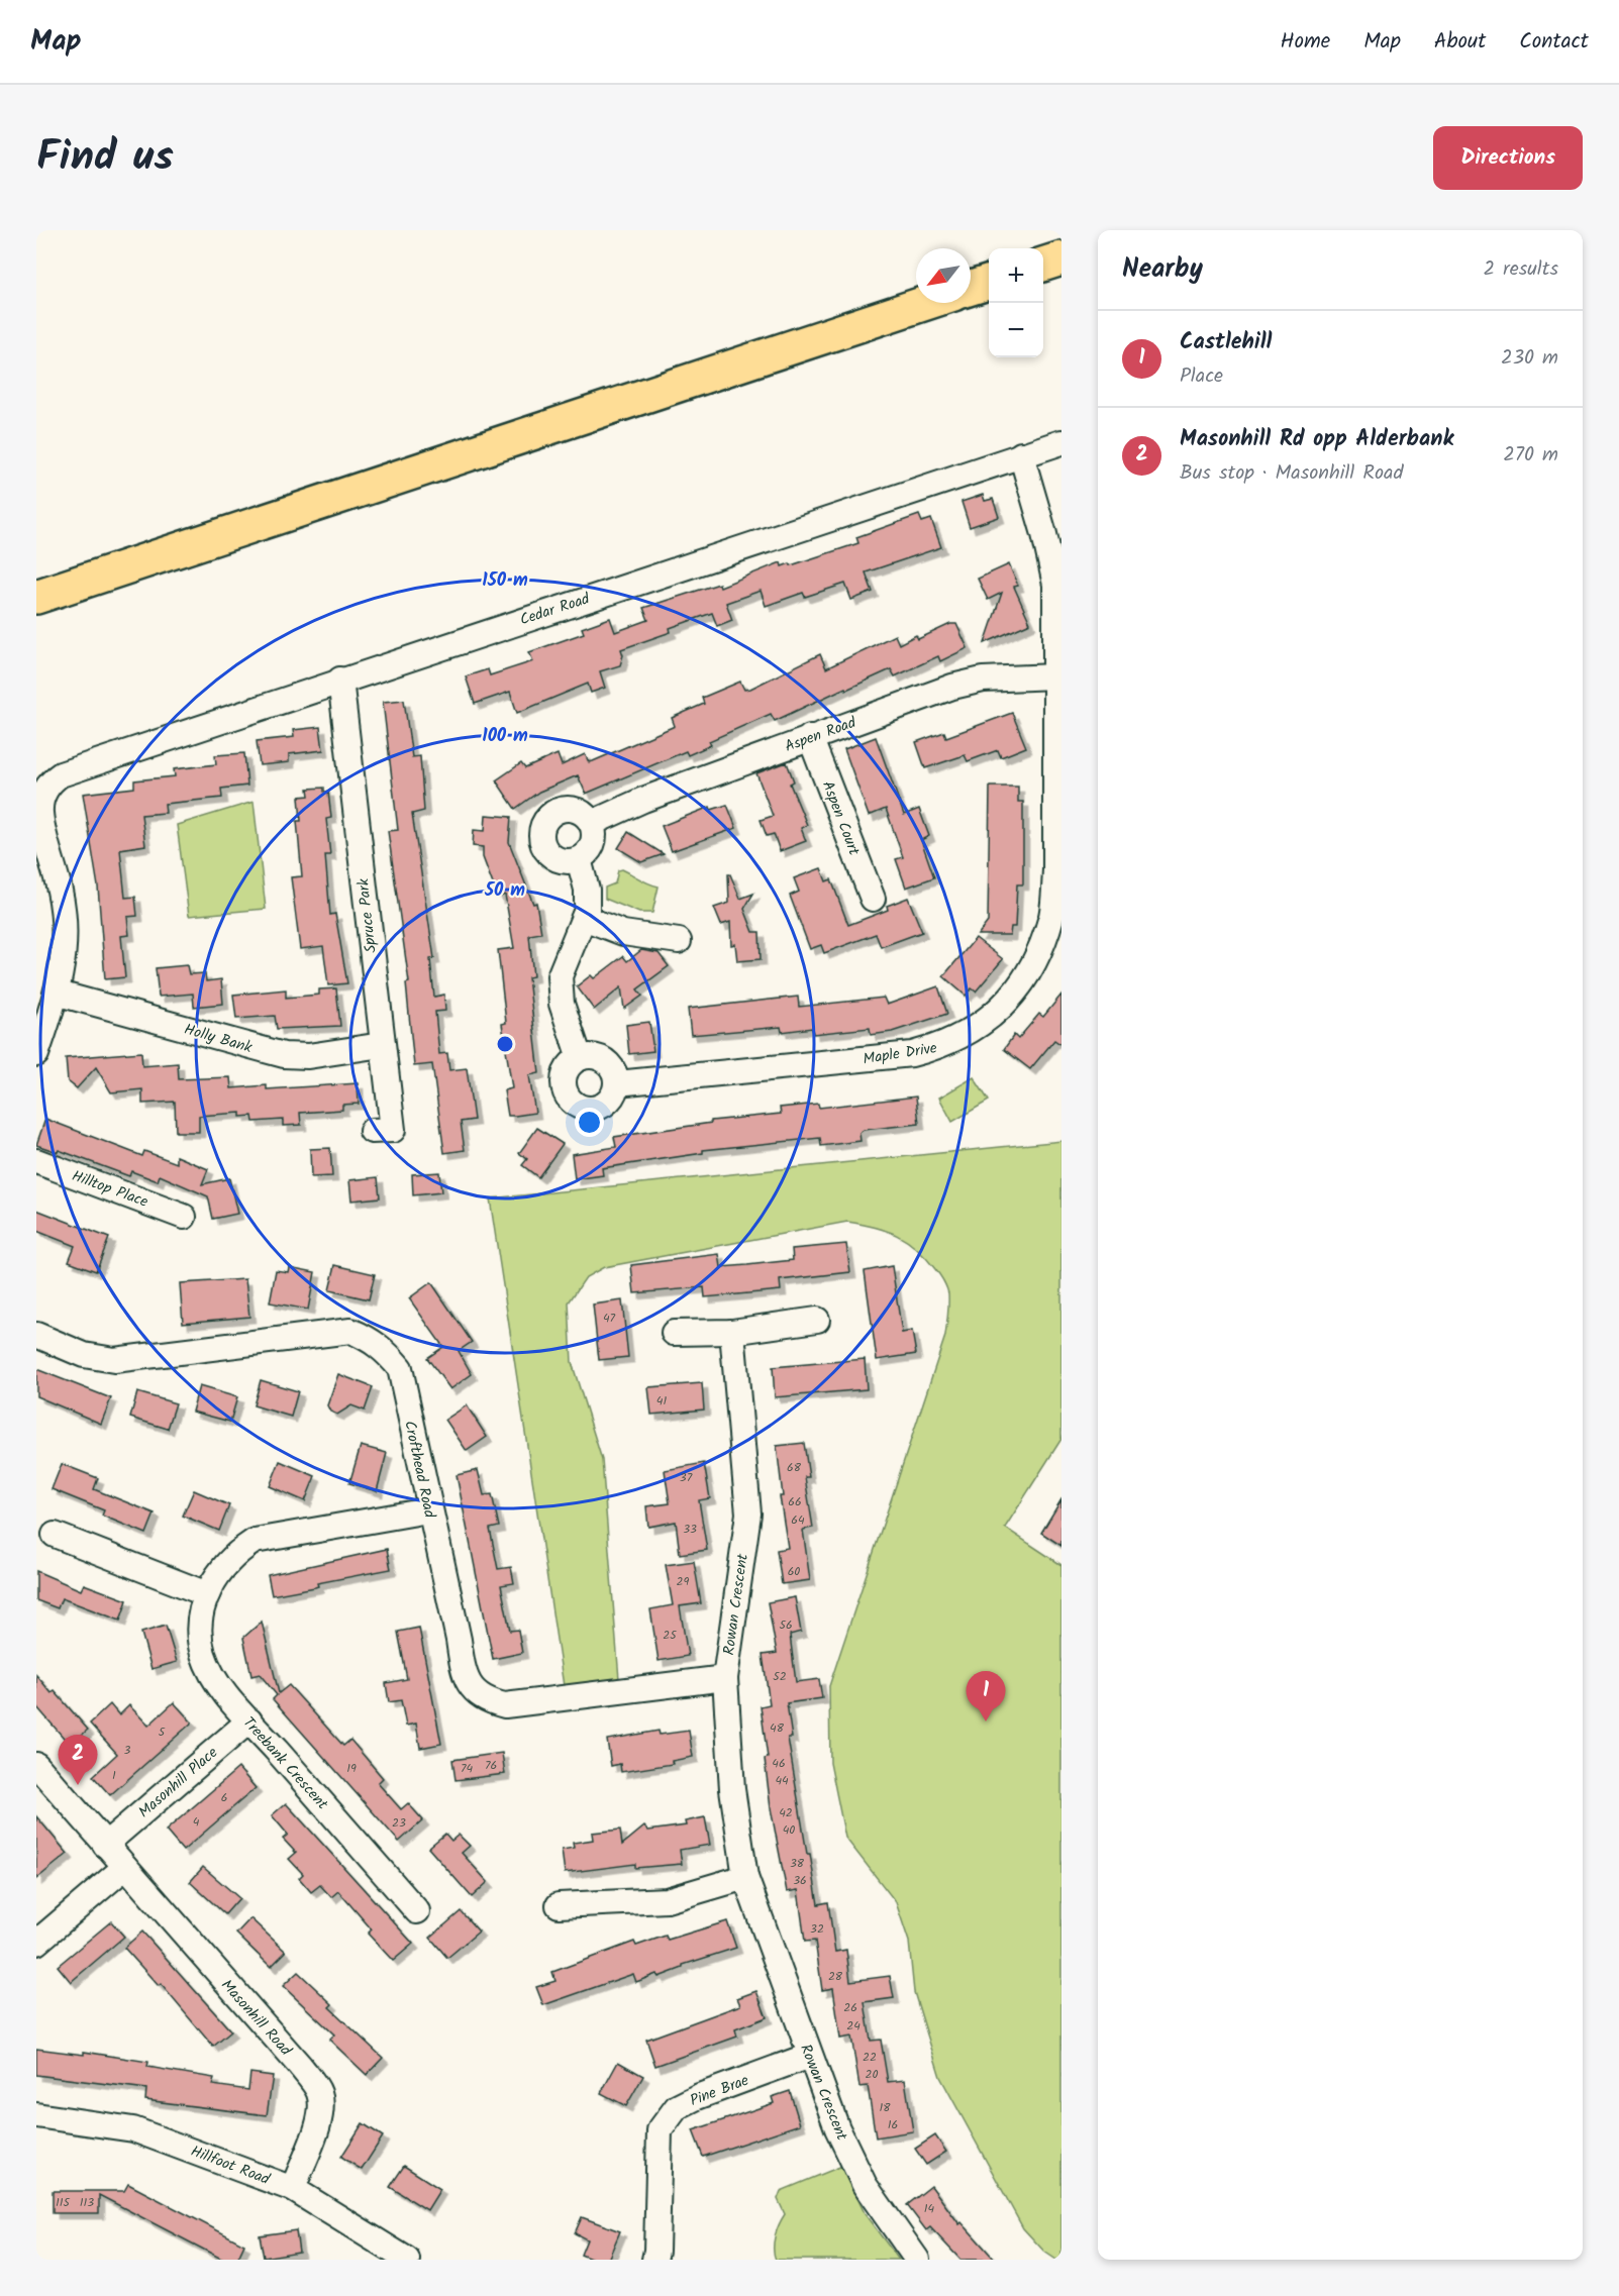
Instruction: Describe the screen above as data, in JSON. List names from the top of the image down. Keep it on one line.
{"streets":{"street":["Cedar Road","Aspen Road","Aspen Court","Spruce Park","Holly Bank","Maple Drive","Hilltop Place","Crofthead Road","Rowan Crescent","Treebank Crescent","Masonhill Place","Masonhill Road","Pine Brae","Hillfoot Road"]},"crossings":[["Cedar Road","Spruce Park"],["Cedar Road","Holly Bank"],["Cedar Road","Maple Drive"],["Aspen Road","Aspen Court"],["Aspen Road","Maple Drive"],["Spruce Park","Holly Bank"],["Crofthead Road","Rowan Crescent"],["Crofthead Road","Treebank Crescent"],["Rowan Crescent","Pine Brae"],["Treebank Crescent","Masonhill Place"],["Masonhill Place","Masonhill Road"],["Masonhill Road","Hillfoot Road"]],"house_numbers":["47","41","68","37","66","64","33","60","29","56","25","52","48","5","3","46","76","19","74","1","44","6","42","4","23","40","38","36","32","28","26","24","22","20","18","16","115","113","14"],"north":"bottom left","page":{"header":"Map","nav":["Home","Map","About","Contact"],"title":"Find us","buttons":"Directions","heading":["Nearby","2 results"],"map_buttons":["+","−"],"list":[{"mark":"1","name":"Castlehill","note":"Place","value":"230 m"},{"mark":"2","name":"Masonhill Rd opp Alderbank","note":"Bus stop · Masonhill Road","value":"270 m"}],"pins":["1","2"]},"rings":["150 m","100 m","50 m"]}
